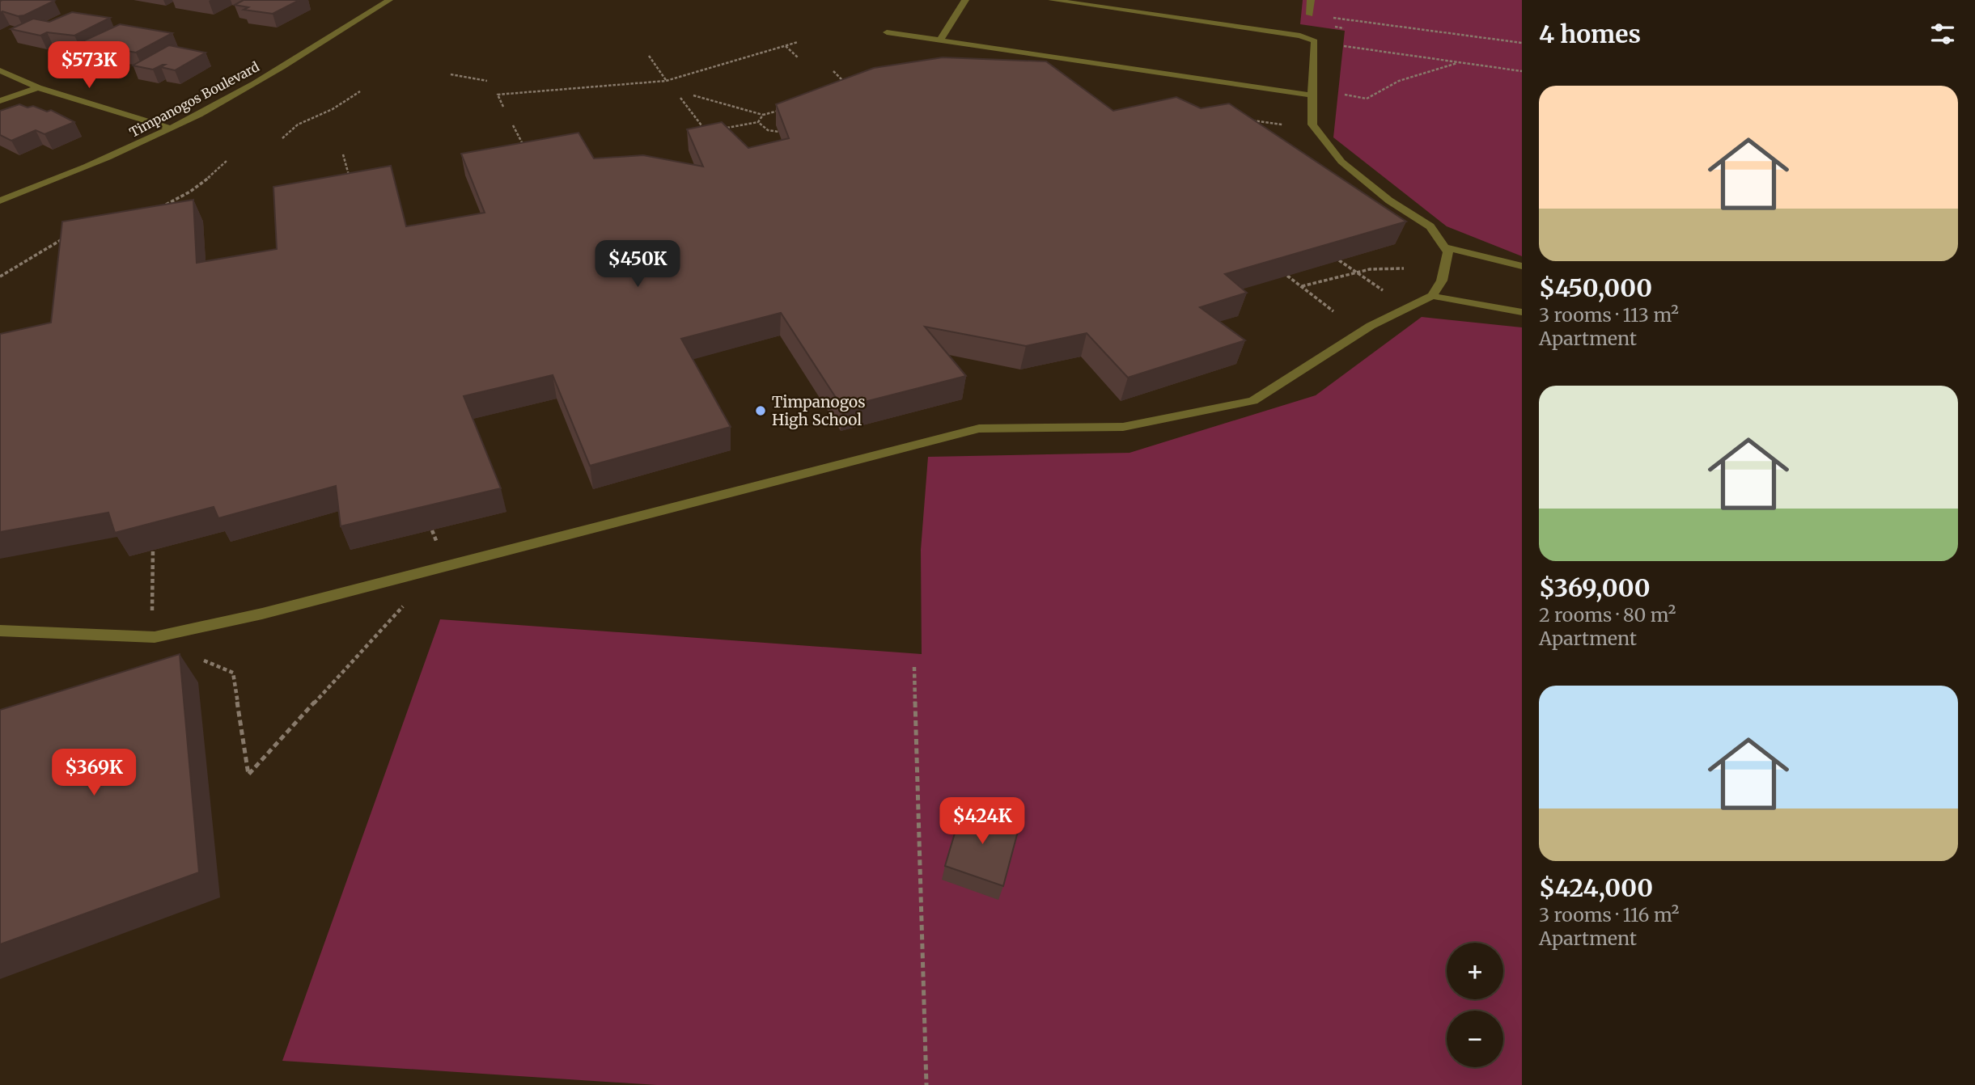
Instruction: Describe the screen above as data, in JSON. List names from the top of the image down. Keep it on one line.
{"streets":{"street":["Timpanogos Boulevard"]},"places":["Timpanogos High School"],"page":{"heading":"4 homes","price":["$573K","$450K","$369K","$424K"],"list":[{"name":"$450,000","note":"3 rooms · 113 m² · Apartment"},{"name":"$369,000","note":"2 rooms · 80 m² · Apartment"},{"name":"$424,000","note":"3 rooms · 116 m² · Apartment"}],"map_buttons":["+","−"]}}
